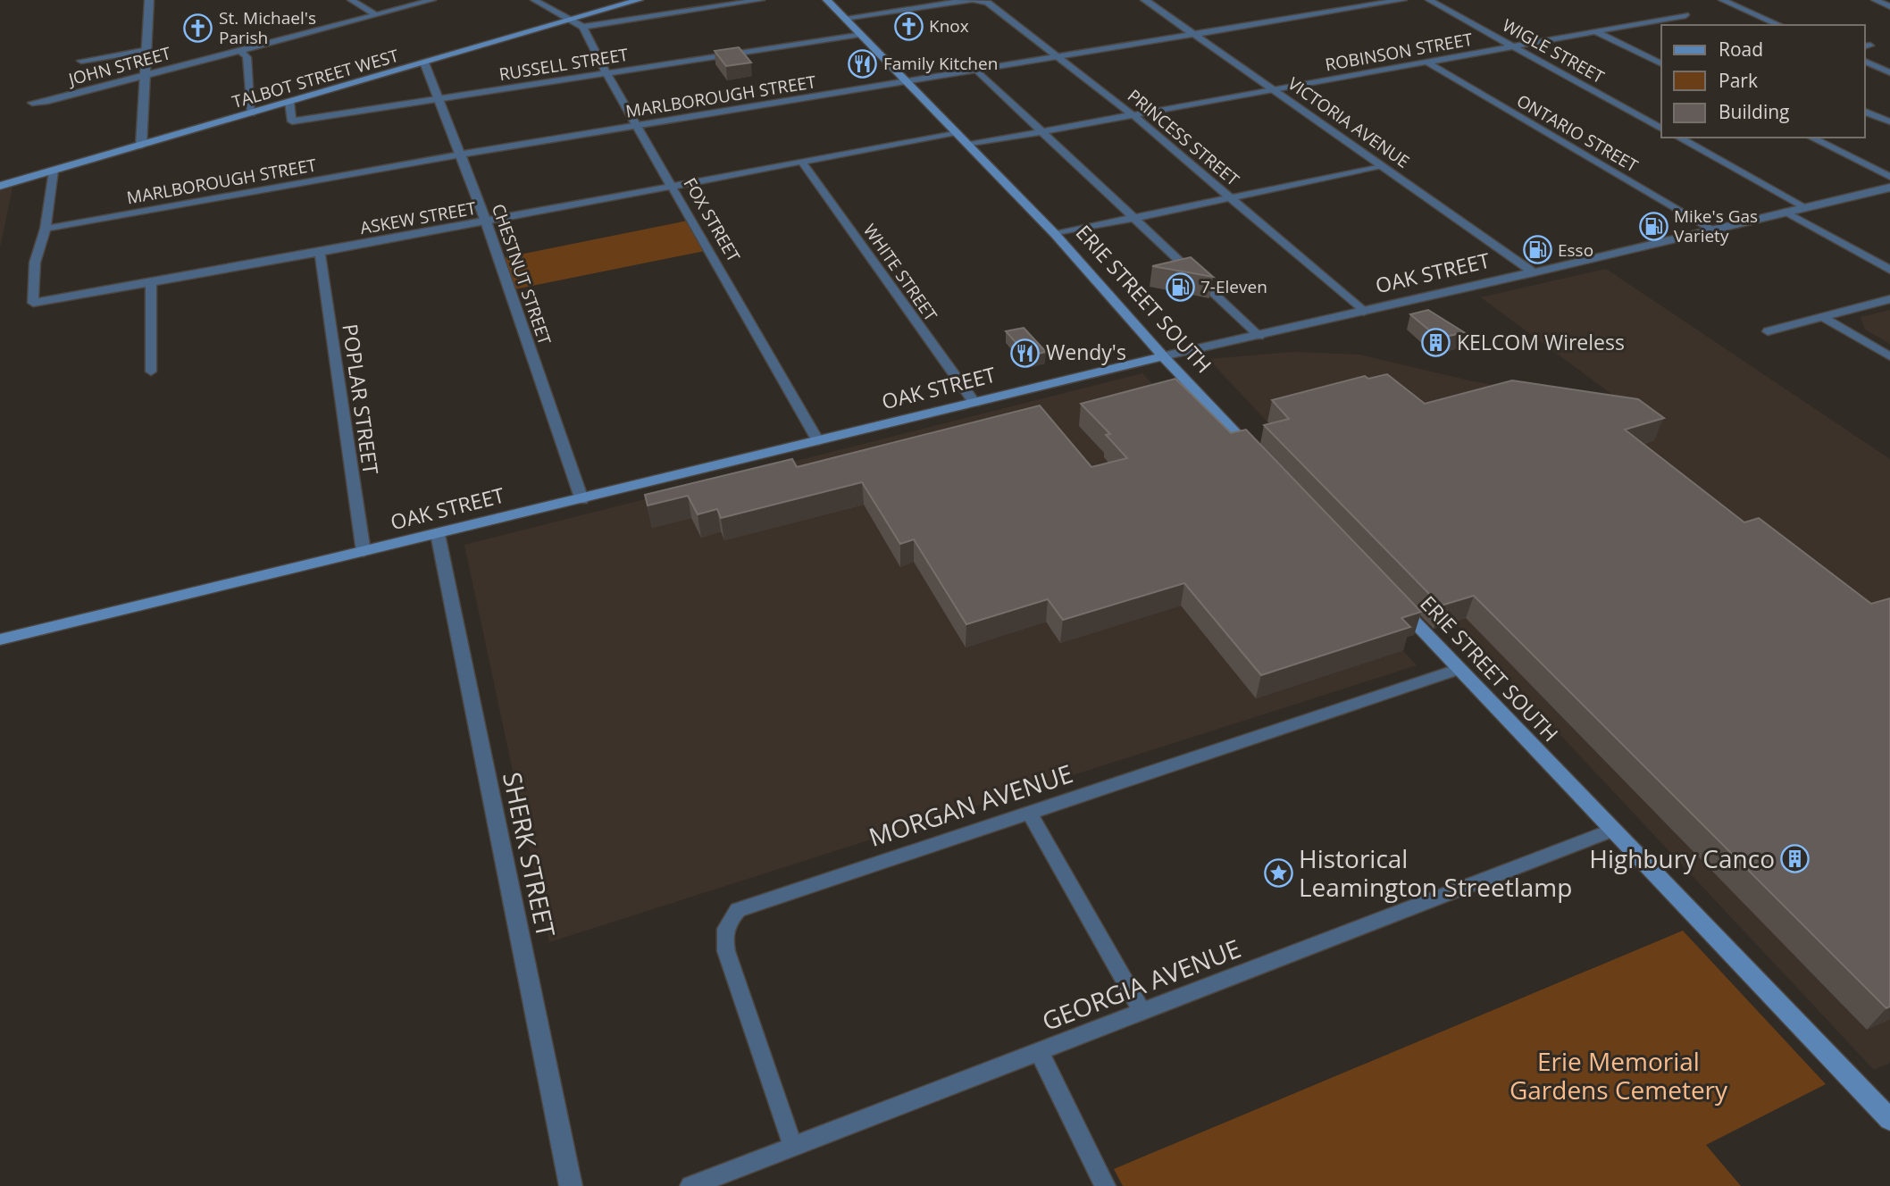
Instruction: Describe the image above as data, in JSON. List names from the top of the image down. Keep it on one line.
{"streets":{"main road":["TALBOT STREET WEST","OAK STREET","ERIE STREET SOUTH"],"street":["WIGLE STREET","ROBINSON STREET","RUSSELL STREET","JOHN STREET","MARLBOROUGH STREET","VICTORIA AVENUE","ONTARIO STREET","PRINCESS STREET","ASKEW STREET","FOX STREET","WHITE STREET","CHESTNUT STREET","POPLAR STREET","MORGAN AVENUE","SHERK STREET","GEORGIA AVENUE"]},"crossings":[["WIGLE STREET","ROBINSON STREET"],["ROBINSON STREET","VICTORIA AVENUE"],["ROBINSON STREET","ONTARIO STREET"],["ROBINSON STREET","PRINCESS STREET"],["ROBINSON STREET","ERIE STREET SOUTH"],["RUSSELL STREET","TALBOT STREET WEST"],["RUSSELL STREET","FOX STREET"],["RUSSELL STREET","CHESTNUT STREET"],["RUSSELL STREET","ERIE STREET SOUTH"],["TALBOT STREET WEST","CHESTNUT STREET"],["MARLBOROUGH STREET","VICTORIA AVENUE"],["MARLBOROUGH STREET","PRINCESS STREET"],["MARLBOROUGH STREET","ASKEW STREET"],["MARLBOROUGH STREET","FOX STREET"],["MARLBOROUGH STREET","CHESTNUT STREET"],["MARLBOROUGH STREET","ERIE STREET SOUTH"],["VICTORIA AVENUE","OAK STREET"],["ONTARIO STREET","OAK STREET"],["PRINCESS STREET","OAK STREET"],["ASKEW STREET","FOX STREET"],["ASKEW STREET","WHITE STREET"],["ASKEW STREET","CHESTNUT STREET"],["ASKEW STREET","ERIE STREET SOUTH"],["ASKEW STREET","POPLAR STREET"],["FOX STREET","OAK STREET"],["WHITE STREET","OAK STREET"],["OAK STREET","CHESTNUT STREET"],["OAK STREET","ERIE STREET SOUTH"],["OAK STREET","POPLAR STREET"],["OAK STREET","SHERK STREET"],["ERIE STREET SOUTH","MORGAN AVENUE"],["ERIE STREET SOUTH","GEORGIA AVENUE"],["MORGAN AVENUE","GEORGIA AVENUE"]],"parks":["Erie Memorial Gardens Cemetery"],"places":{"church":["Knox","St. Michael's Parish"],"restaurant":["Family Kitchen","Wendy's"],"fuel station":["Mike's Gas Variety","Esso","7-Eleven"],"building":["KELCOM Wireless","Highbury Canco"],"place":["Historical Leamington Streetlamp"]},"legend":["Road","Park","Building"]}
